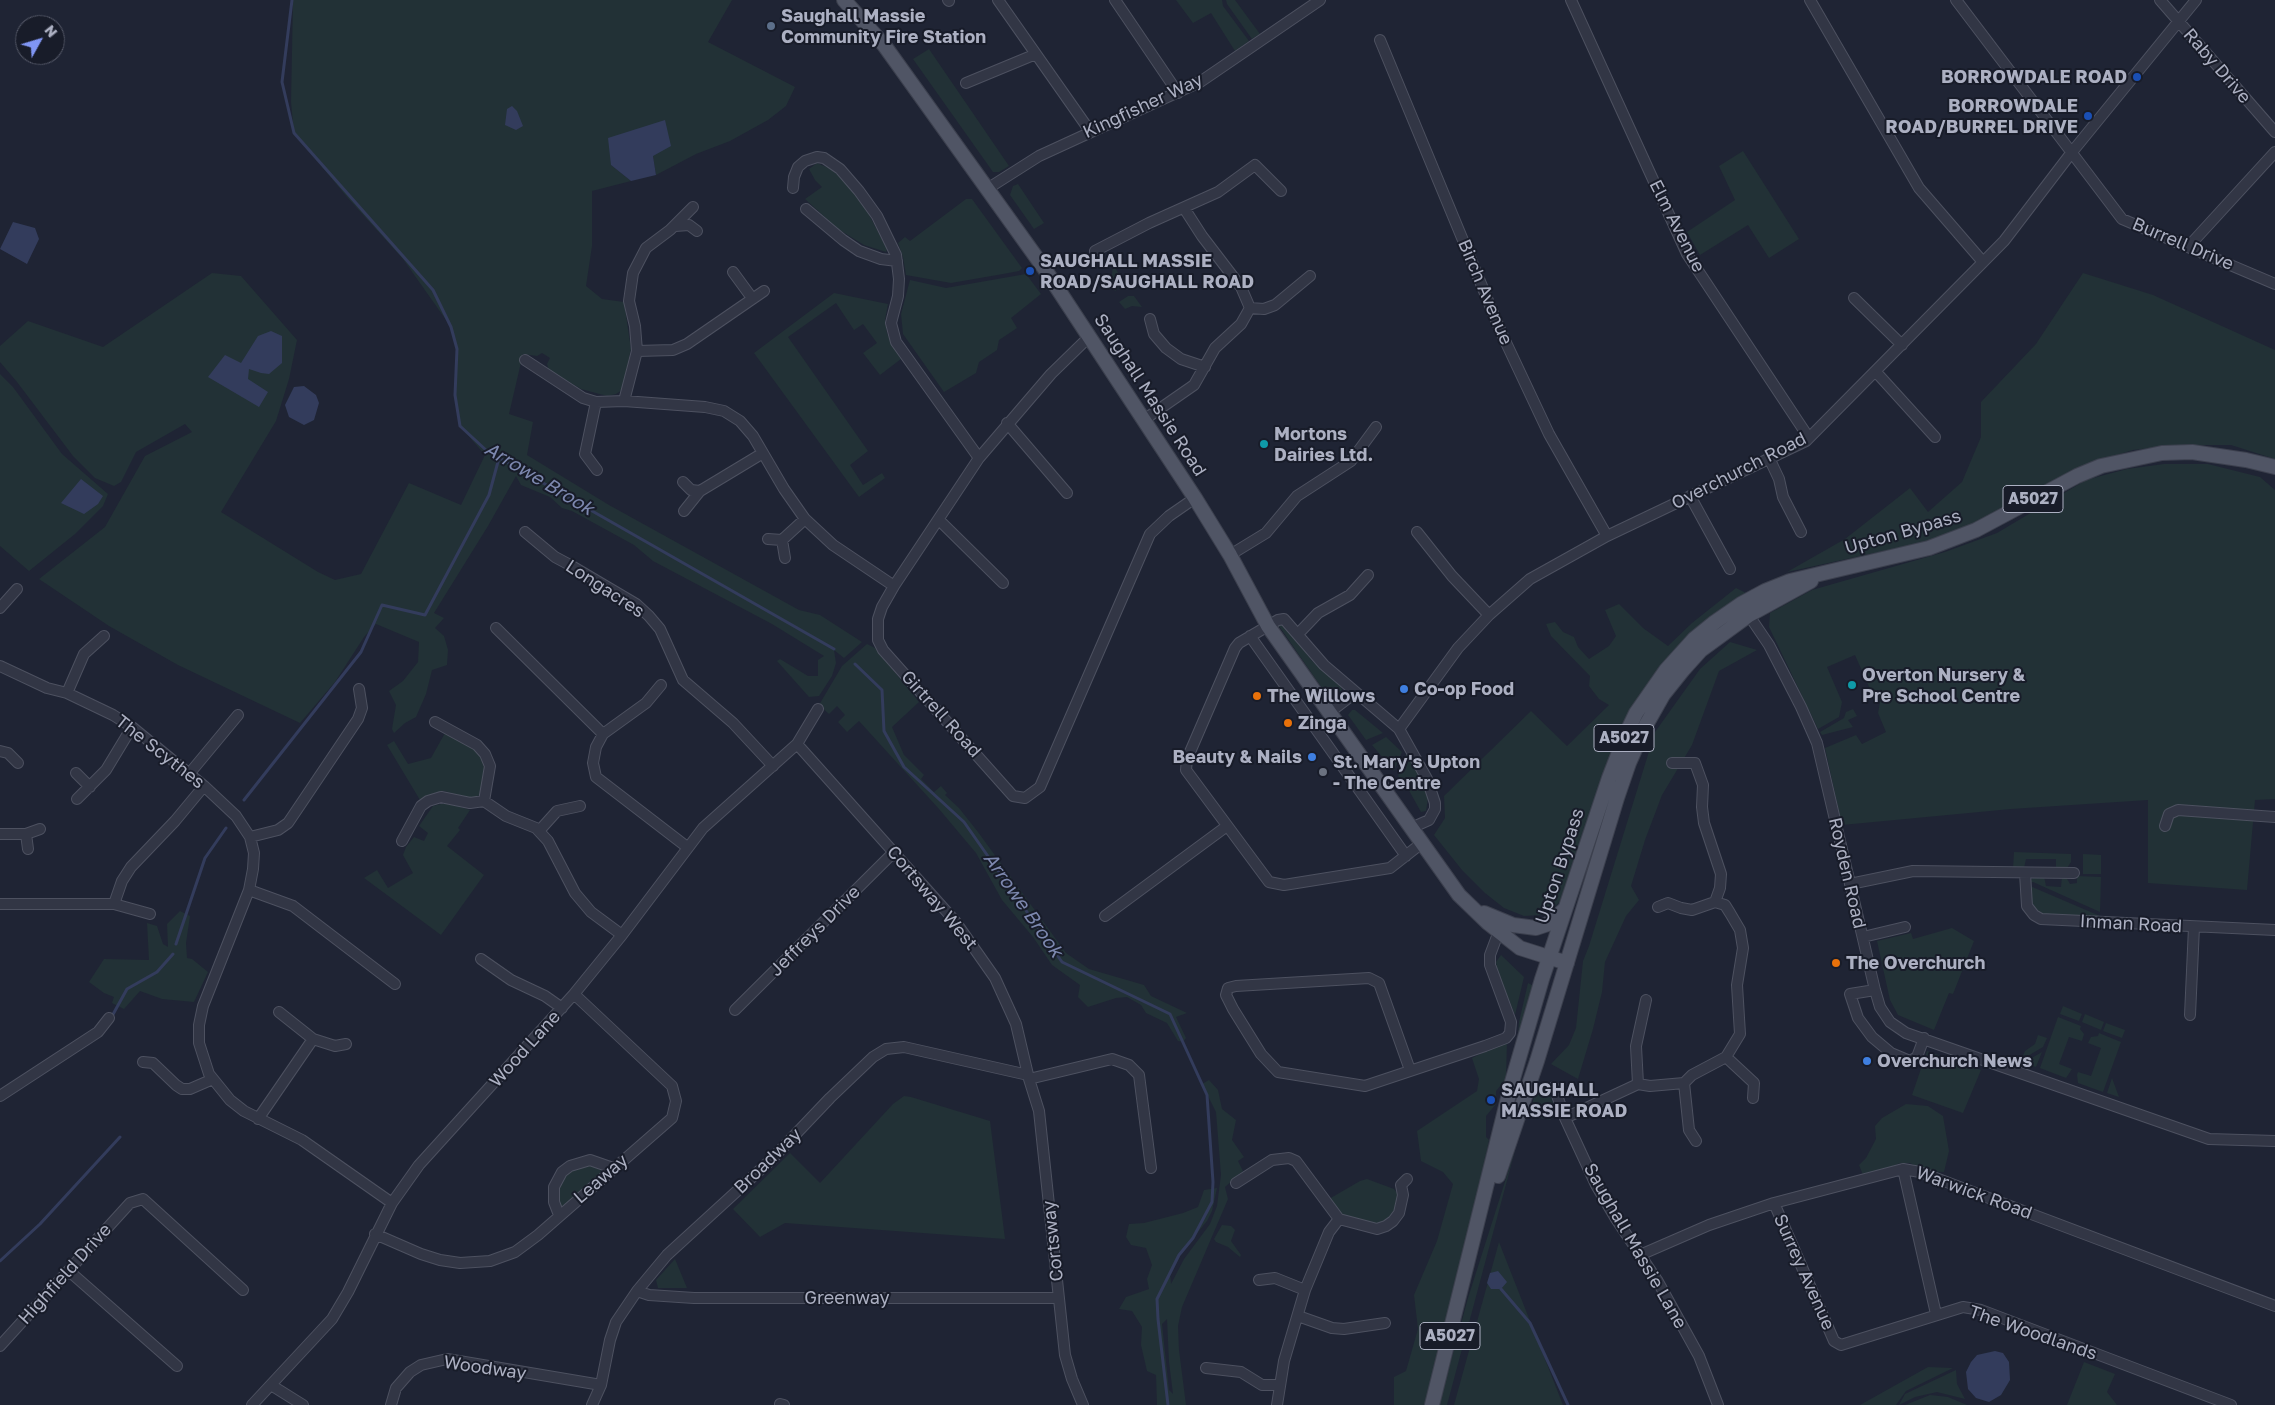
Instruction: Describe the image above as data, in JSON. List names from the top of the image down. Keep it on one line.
{"streets":{"main road":["Saughall Massie Road","A5027","Upton Bypass"],"street":["Raby Drive","Kingfisher Way","Elm Avenue","Burrell Drive","Birch Avenue","Overchurch Road","Longacres","Girtrell Road","The Scythes","Royden Road","Cortsway West","Inman Road","Jeffreys Drive","Wood Lane","Broadway","Leaway","Warwick Road","Cortsway","Saughall Massie Lane","Surrey Avenue","Highfield Drive","Greenway","The Woodlands","Woodway"]},"crossings":[["Kingfisher Way","Saughall Massie Road"],["Elm Avenue","Overchurch Road"],["Burrell Drive","Overchurch Road"],["Birch Avenue","Overchurch Road"],["Saughall Massie Road","Upton Bypass"],["Saughall Massie Road","Girtrell Road"],["Upton Bypass","Royden Road"],["Longacres","Wood Lane"],["Cortsway West","Jeffreys Drive"],["Cortsway West","Wood Lane"],["Cortsway West","Broadway"],["Cortsway West","Cortsway"],["Wood Lane","Leaway"],["Broadway","Cortsway"],["Broadway","Greenway"],["Broadway","Woodway"],["Warwick Road","Saughall Massie Lane"],["Warwick Road","Surrey Avenue"],["Cortsway","Greenway"],["Surrey Avenue","The Woodlands"]],"water":["Arrowe Brook"],"places":["Saughall Massie Community Fire Station","BORROWDALE ROAD","BORROWDALE ROAD/BURREL DRIVE","SAUGHALL MASSIE ROAD/SAUGHALL ROAD","Mortons Dairies Ltd.","Overton Nursery & Pre School Centre","Co-op Food","The Willows","Zinga","Beauty & Nails","St. Mary's Upton - The Centre","The Overchurch","Overchurch News","SAUGHALL MASSIE ROAD"],"north":"top right"}
